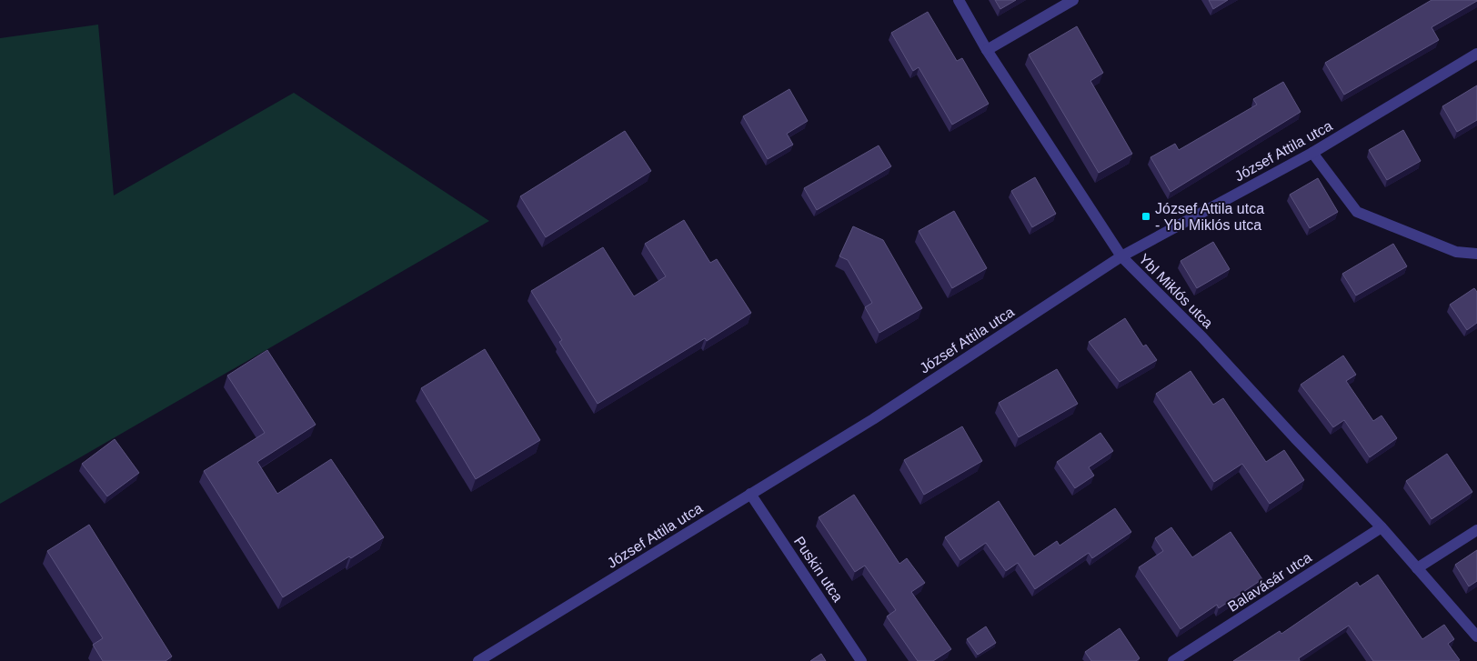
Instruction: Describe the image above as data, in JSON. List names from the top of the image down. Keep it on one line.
{"streets":{"street":["József Attila utca","Ybl Miklós utca","Puskin utca","Balavásár utca"]},"crossings":[["József Attila utca","Ybl Miklós utca"],["József Attila utca","Puskin utca"],["Ybl Miklós utca","Balavásár utca"]],"places":{"transit":["József Attila utca - Ybl Miklós utca"]}}
